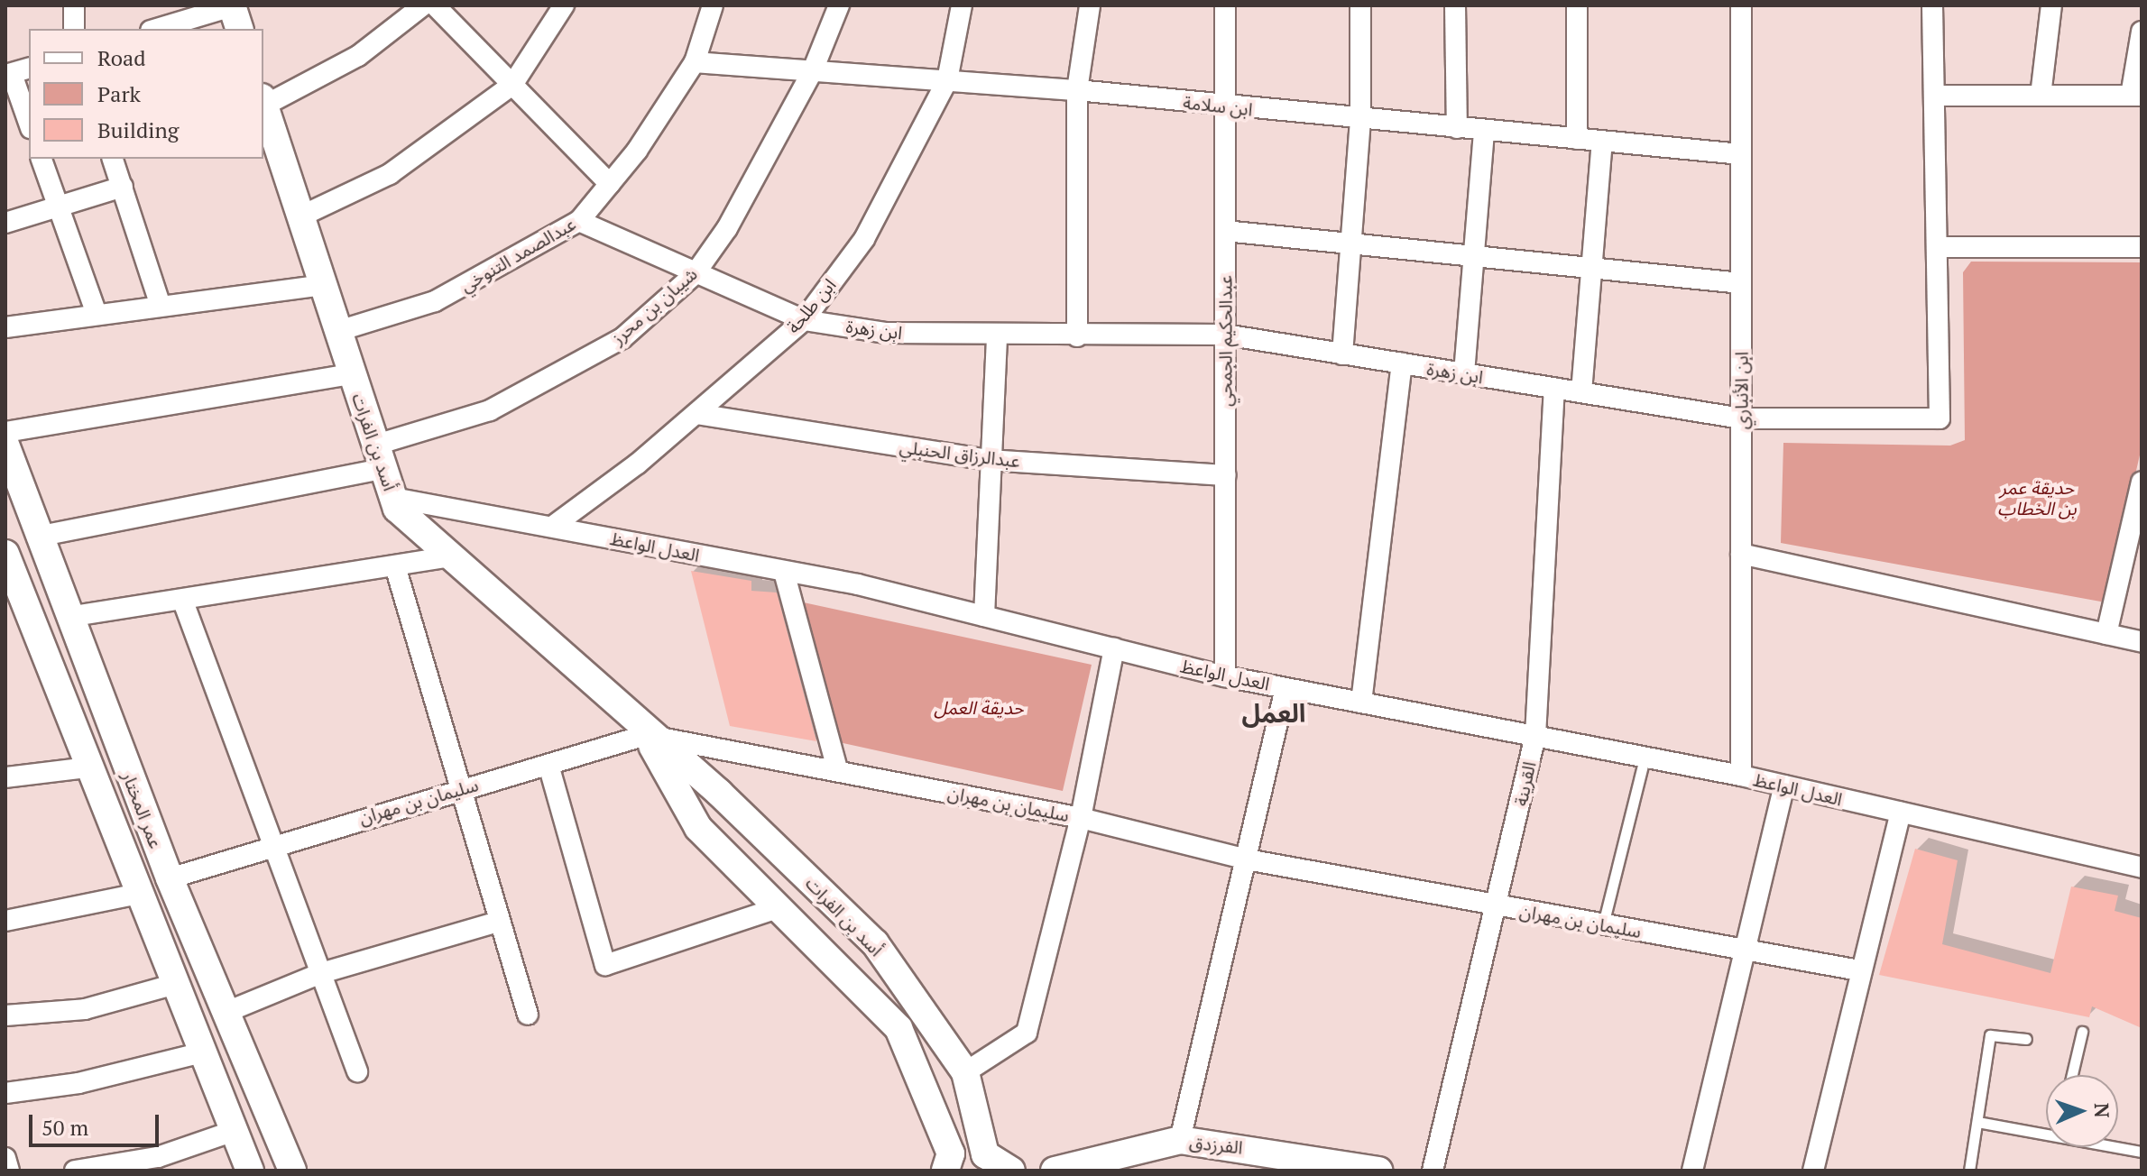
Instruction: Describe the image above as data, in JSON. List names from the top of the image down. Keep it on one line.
{"streets":{"street":["ابن سلامة","عبدالصمد التنوخي","شيبان بن محرز","ابن طلحة","ابن زهرة","عبدالحكيم الجمحي","ابن الأنباري","أسد بن الفرات","عبدالرزاق الحنبلي","العدل الواعظ","القرينة","سليمان بن مهران","عمر المختار","الفرزدق"]},"crossings":[["ابن سلامة","عبدالصمد التنوخي"],["ابن سلامة","شيبان بن محرز"],["ابن سلامة","ابن طلحة"],["ابن سلامة","عبدالحكيم الجمحي"],["ابن سلامة","ابن الأنباري"],["عبدالصمد التنوخي","ابن زهرة"],["عبدالصمد التنوخي","أسد بن الفرات"],["شيبان بن محرز","ابن زهرة"],["شيبان بن محرز","أسد بن الفرات"],["شيبان بن محرز","عمر المختار"],["ابن طلحة","ابن زهرة"],["ابن طلحة","عبدالرزاق الحنبلي"],["ابن طلحة","العدل الواعظ"],["ابن زهرة","عبدالحكيم الجمحي"],["ابن زهرة","ابن الأنباري"],["ابن زهرة","القرينة"],["عبدالحكيم الجمحي","عبدالرزاق الحنبلي"],["عبدالحكيم الجمحي","العدل الواعظ"],["ابن الأنباري","العدل الواعظ"],["أسد بن الفرات","العدل الواعظ"],["أسد بن الفرات","سليمان بن مهران"],["العدل الواعظ","القرينة"],["القرينة","سليمان بن مهران"],["سليمان بن مهران","عمر المختار"]],"districts":["العمل"],"parks":["حديقة عمر بن الخطاب","حديقة العمل"],"legend":["Road","Park","Building"],"scale_bar":"50 m","north":"right"}
